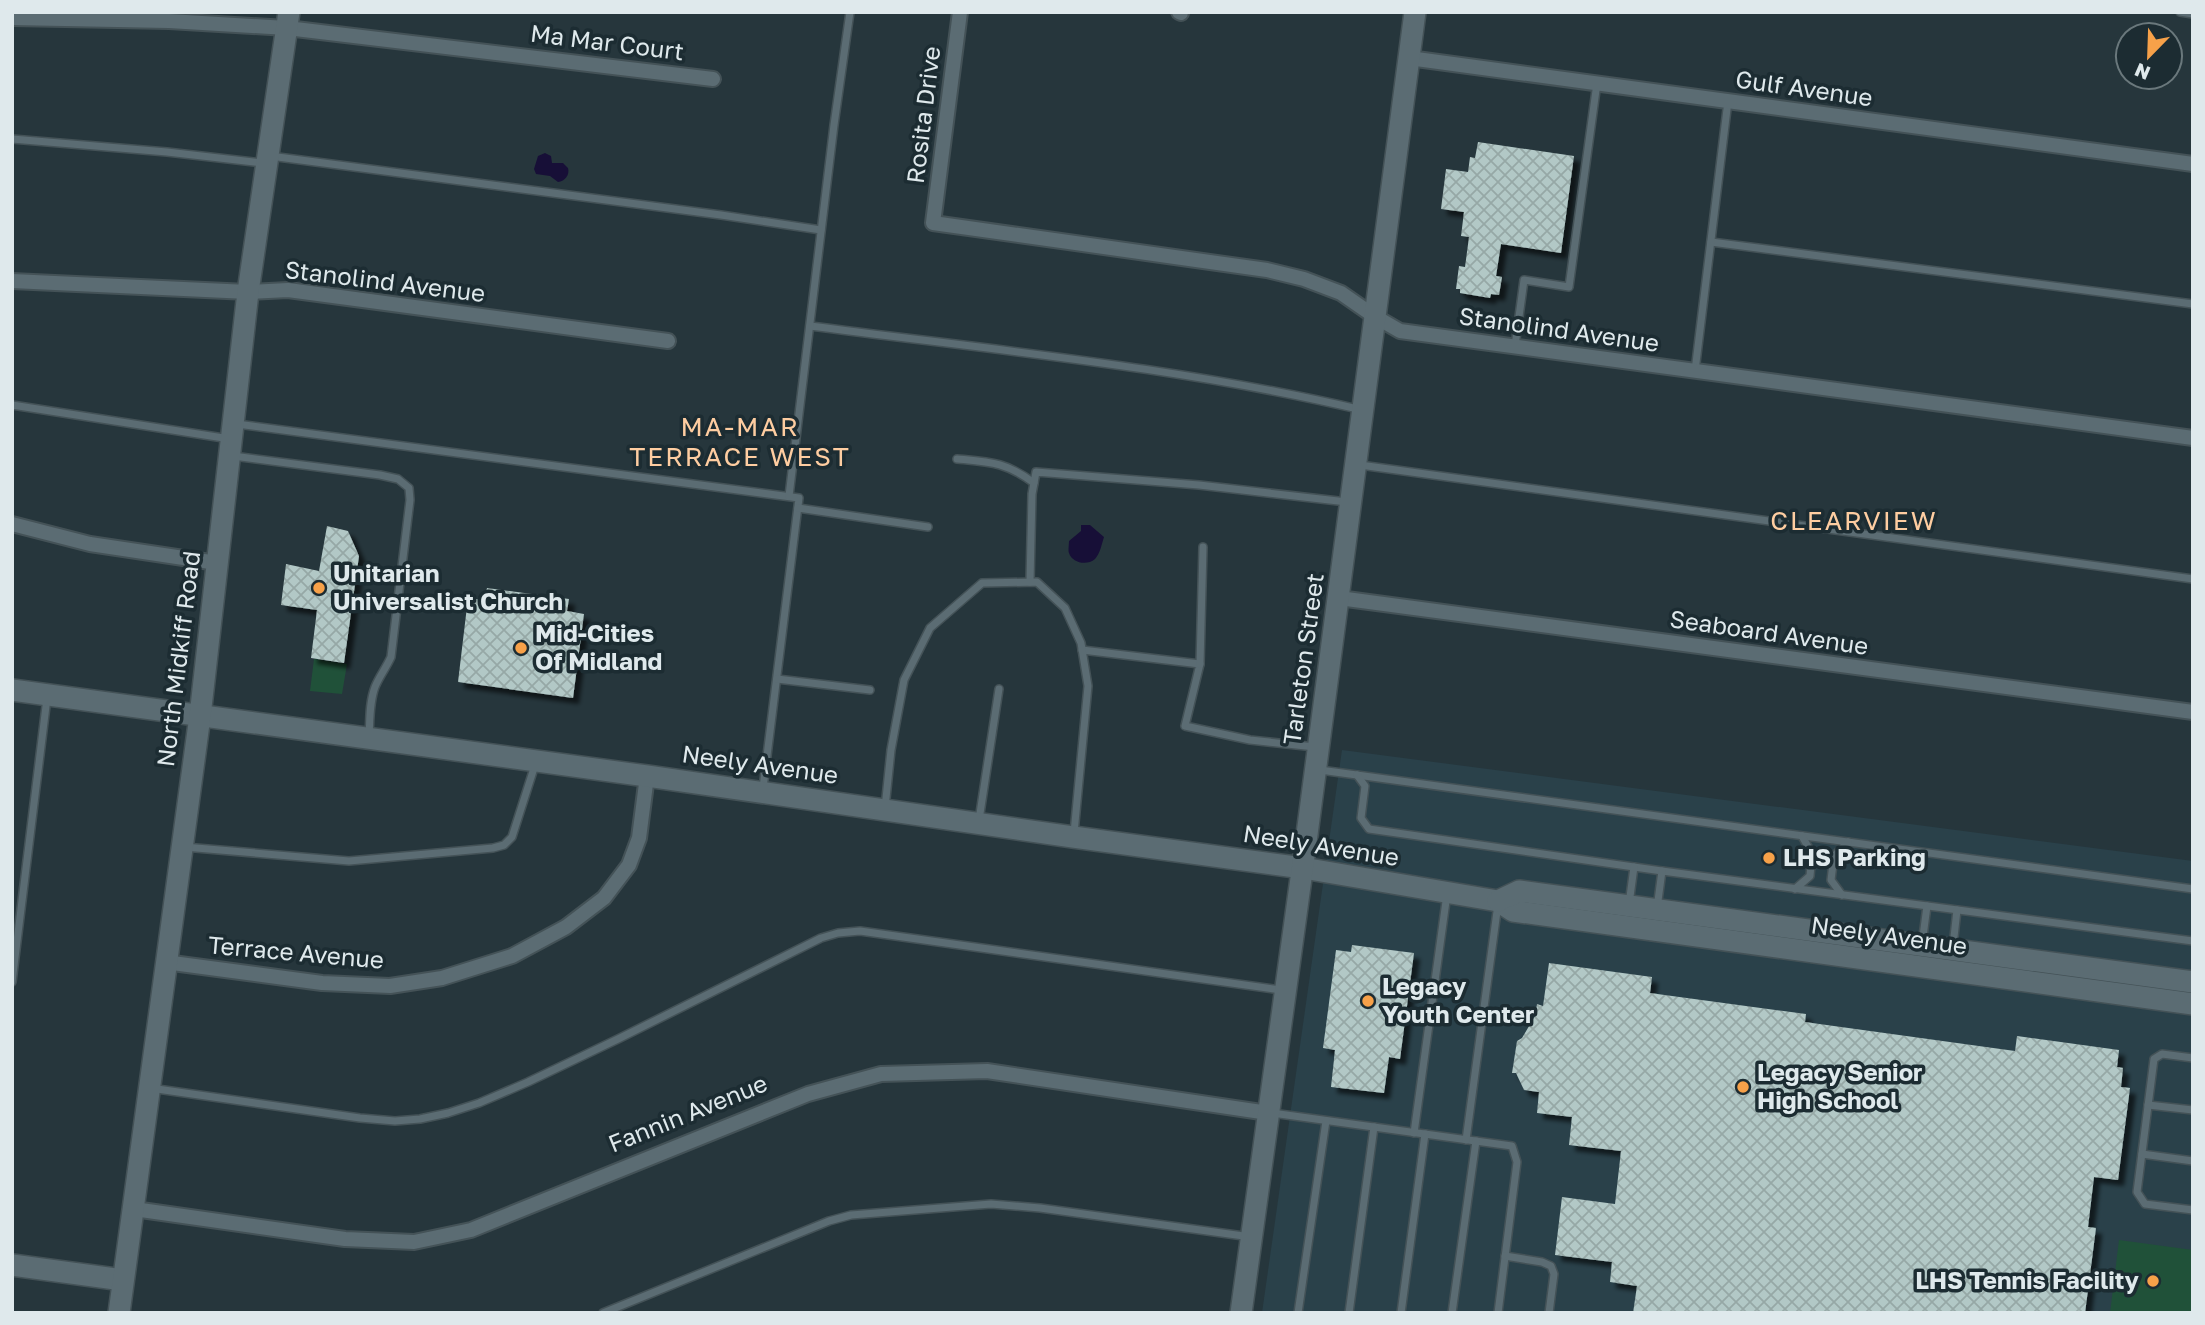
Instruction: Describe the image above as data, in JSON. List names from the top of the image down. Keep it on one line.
{"streets":{"street":["Ma Mar Court","Gulf Avenue","Rosita Drive","Stanolind Avenue","Seaboard Avenue","North Midkiff Road","Tarleton Street","Neely Avenue","Terrace Avenue","Fannin Avenue"]},"crossings":[["Ma Mar Court","North Midkiff Road"],["Gulf Avenue","Tarleton Street"],["Rosita Drive","Stanolind Avenue"],["Stanolind Avenue","North Midkiff Road"],["Stanolind Avenue","Tarleton Street"],["Seaboard Avenue","Tarleton Street"],["North Midkiff Road","Neely Avenue"],["North Midkiff Road","Terrace Avenue"],["North Midkiff Road","Fannin Avenue"],["Tarleton Street","Neely Avenue"],["Tarleton Street","Fannin Avenue"],["Neely Avenue","Terrace Avenue"]],"districts":["MA-MAR TERRACE WEST","CLEARVIEW"],"places":["Unitarian Universalist Church","Mid-Cities Of Midland","LHS Parking","Legacy Youth Center","Legacy Senior High School","LHS Tennis Facility"],"north":"bottom left"}
